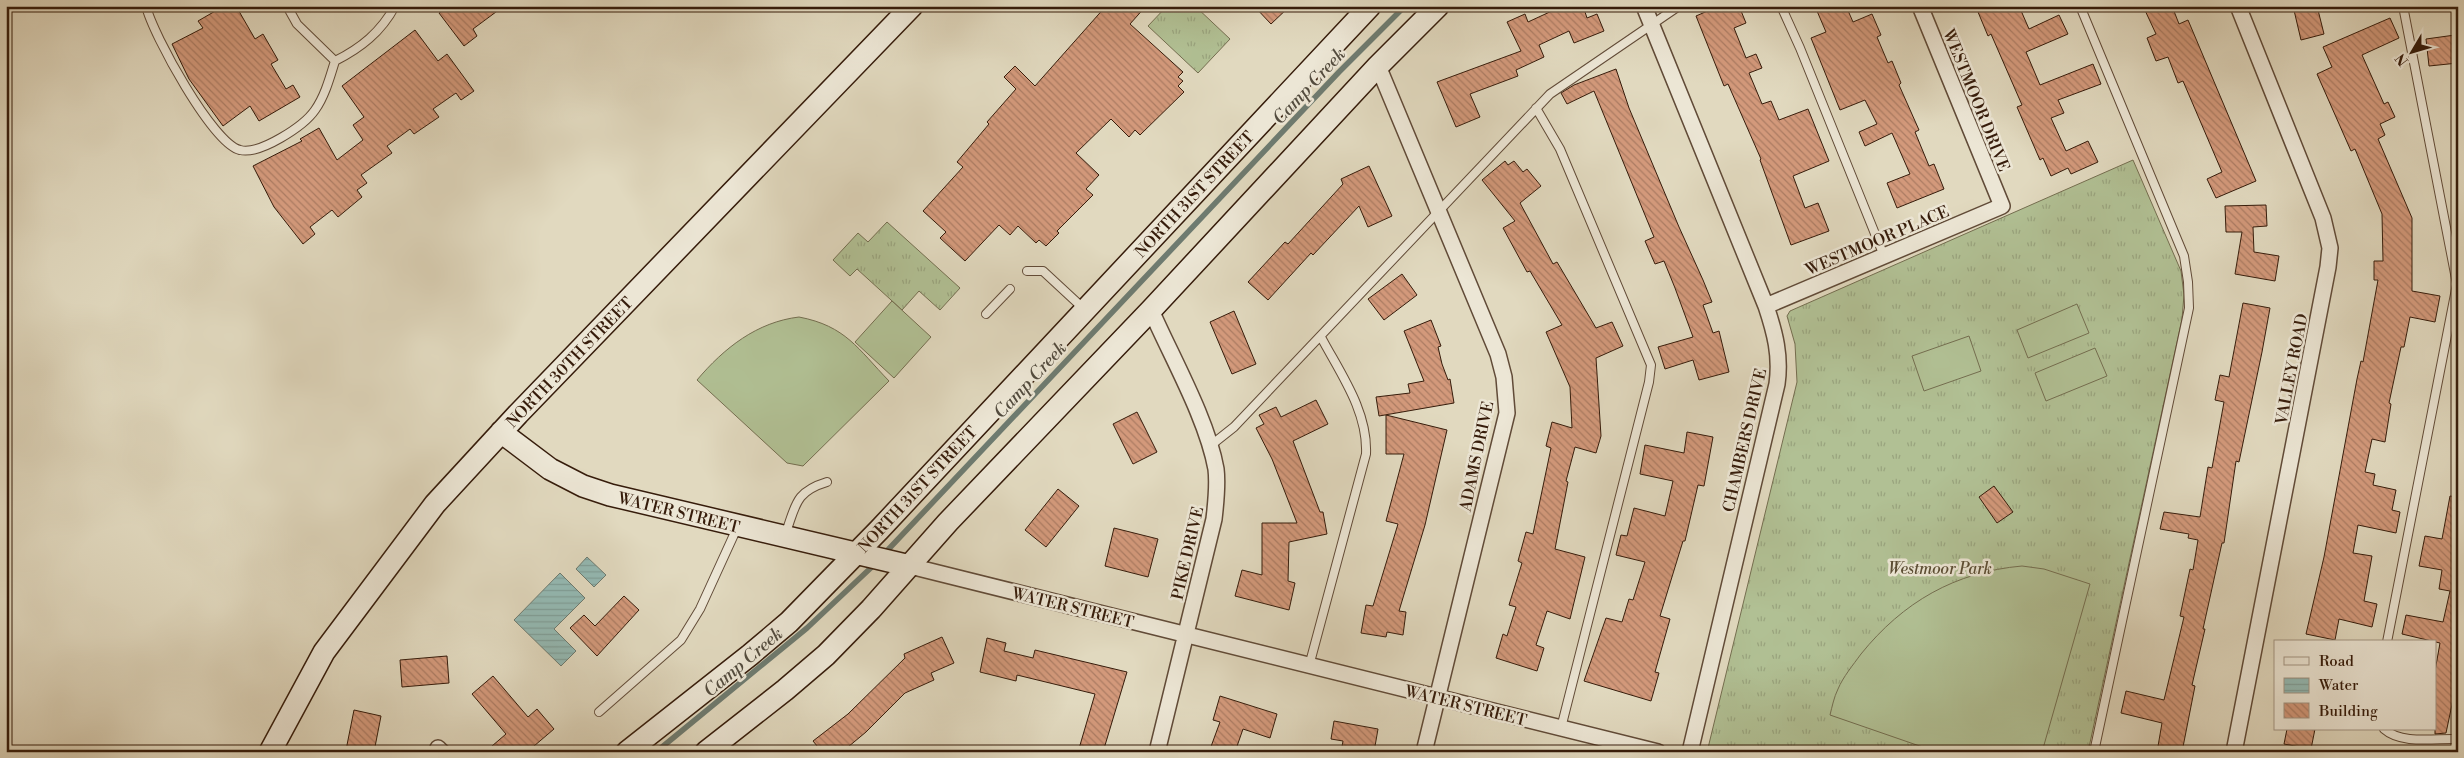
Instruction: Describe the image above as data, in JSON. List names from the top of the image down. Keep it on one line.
{"streets":{"main road":["NORTH 31ST STREET","NORTH 30TH STREET","WATER STREET"],"street":["WESTMOOR DRIVE","WESTMOOR PLACE","VALLEY ROAD","CHAMBERS DRIVE","ADAMS DRIVE","PIKE DRIVE"]},"crossings":[["WESTMOOR DRIVE","WESTMOOR PLACE"],["NORTH 31ST STREET","WATER STREET"],["WESTMOOR PLACE","CHAMBERS DRIVE"],["NORTH 30TH STREET","WATER STREET"],["ADAMS DRIVE","WATER STREET"],["WATER STREET","PIKE DRIVE"]],"water":["Camp Creek"],"parks":["Westmoor Park"],"legend":["Road","Water","Building"],"north":"bottom left"}
